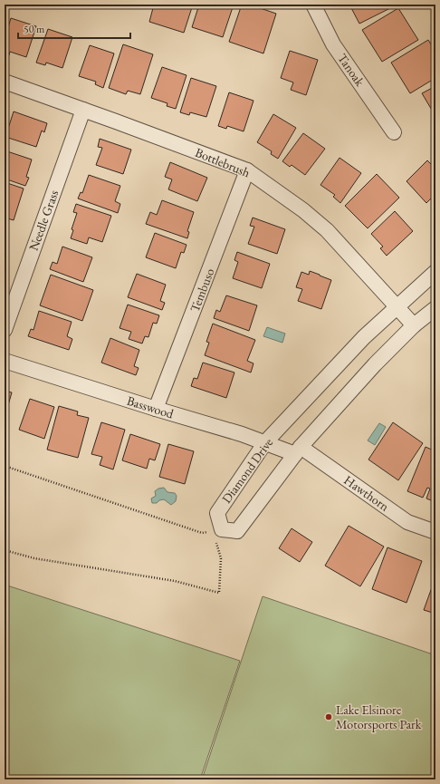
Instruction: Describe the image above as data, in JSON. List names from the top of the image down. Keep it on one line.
{"streets":{"street":["Tanoak","Bottlebrush","Needle Grass","Tembuso","Basswood","Diamond Drive","Hawthorn"]},"crossings":[["Bottlebrush","Needle Grass"],["Bottlebrush","Tembuso"],["Bottlebrush","Diamond Drive"],["Tembuso","Basswood"],["Basswood","Diamond Drive"],["Basswood","Hawthorn"]],"places":["Lake Elsinore Motorsports Park"],"scale_bar":"50 m"}
